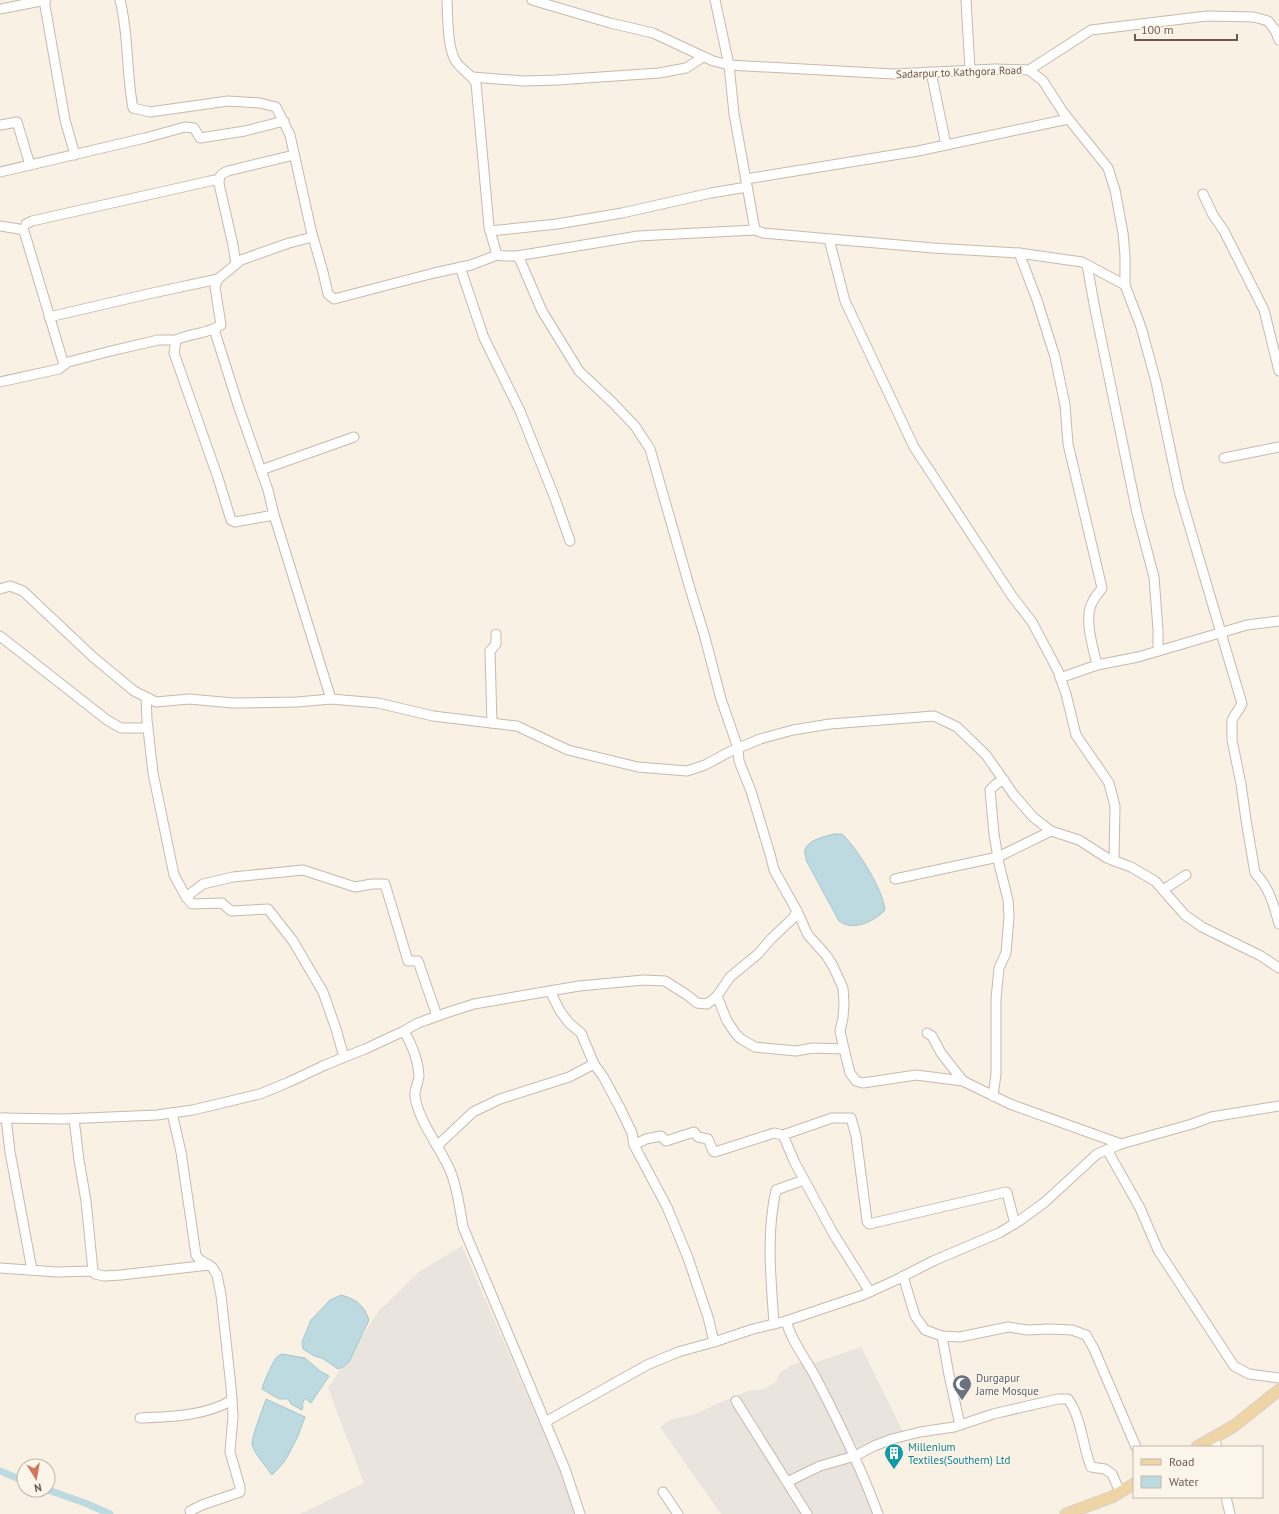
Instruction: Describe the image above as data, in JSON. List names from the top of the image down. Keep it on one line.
{"streets":{"street":["Sadarpur to Kathgora Road"]},"places":{"mosque":["Durgapur Jame Mosque"],"building":["Millenium Textiles(Southern) Ltd"]},"legend":["Road","Water"],"scale_bar":"100 m","north":"bottom"}
